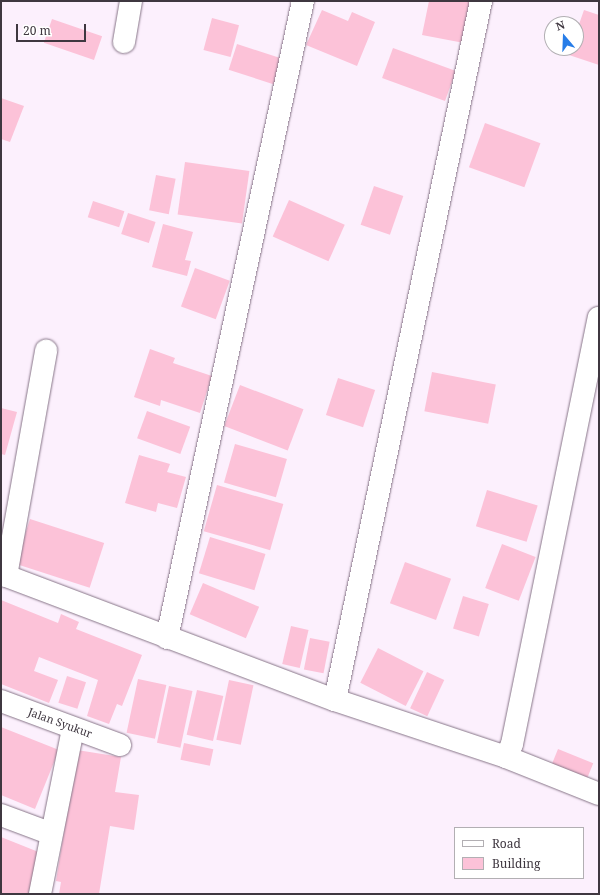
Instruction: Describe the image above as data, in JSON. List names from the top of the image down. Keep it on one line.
{"streets":{"street":["Jalan Syukur"]},"legend":["Road","Building"],"scale_bar":"20 m","north":"top"}
